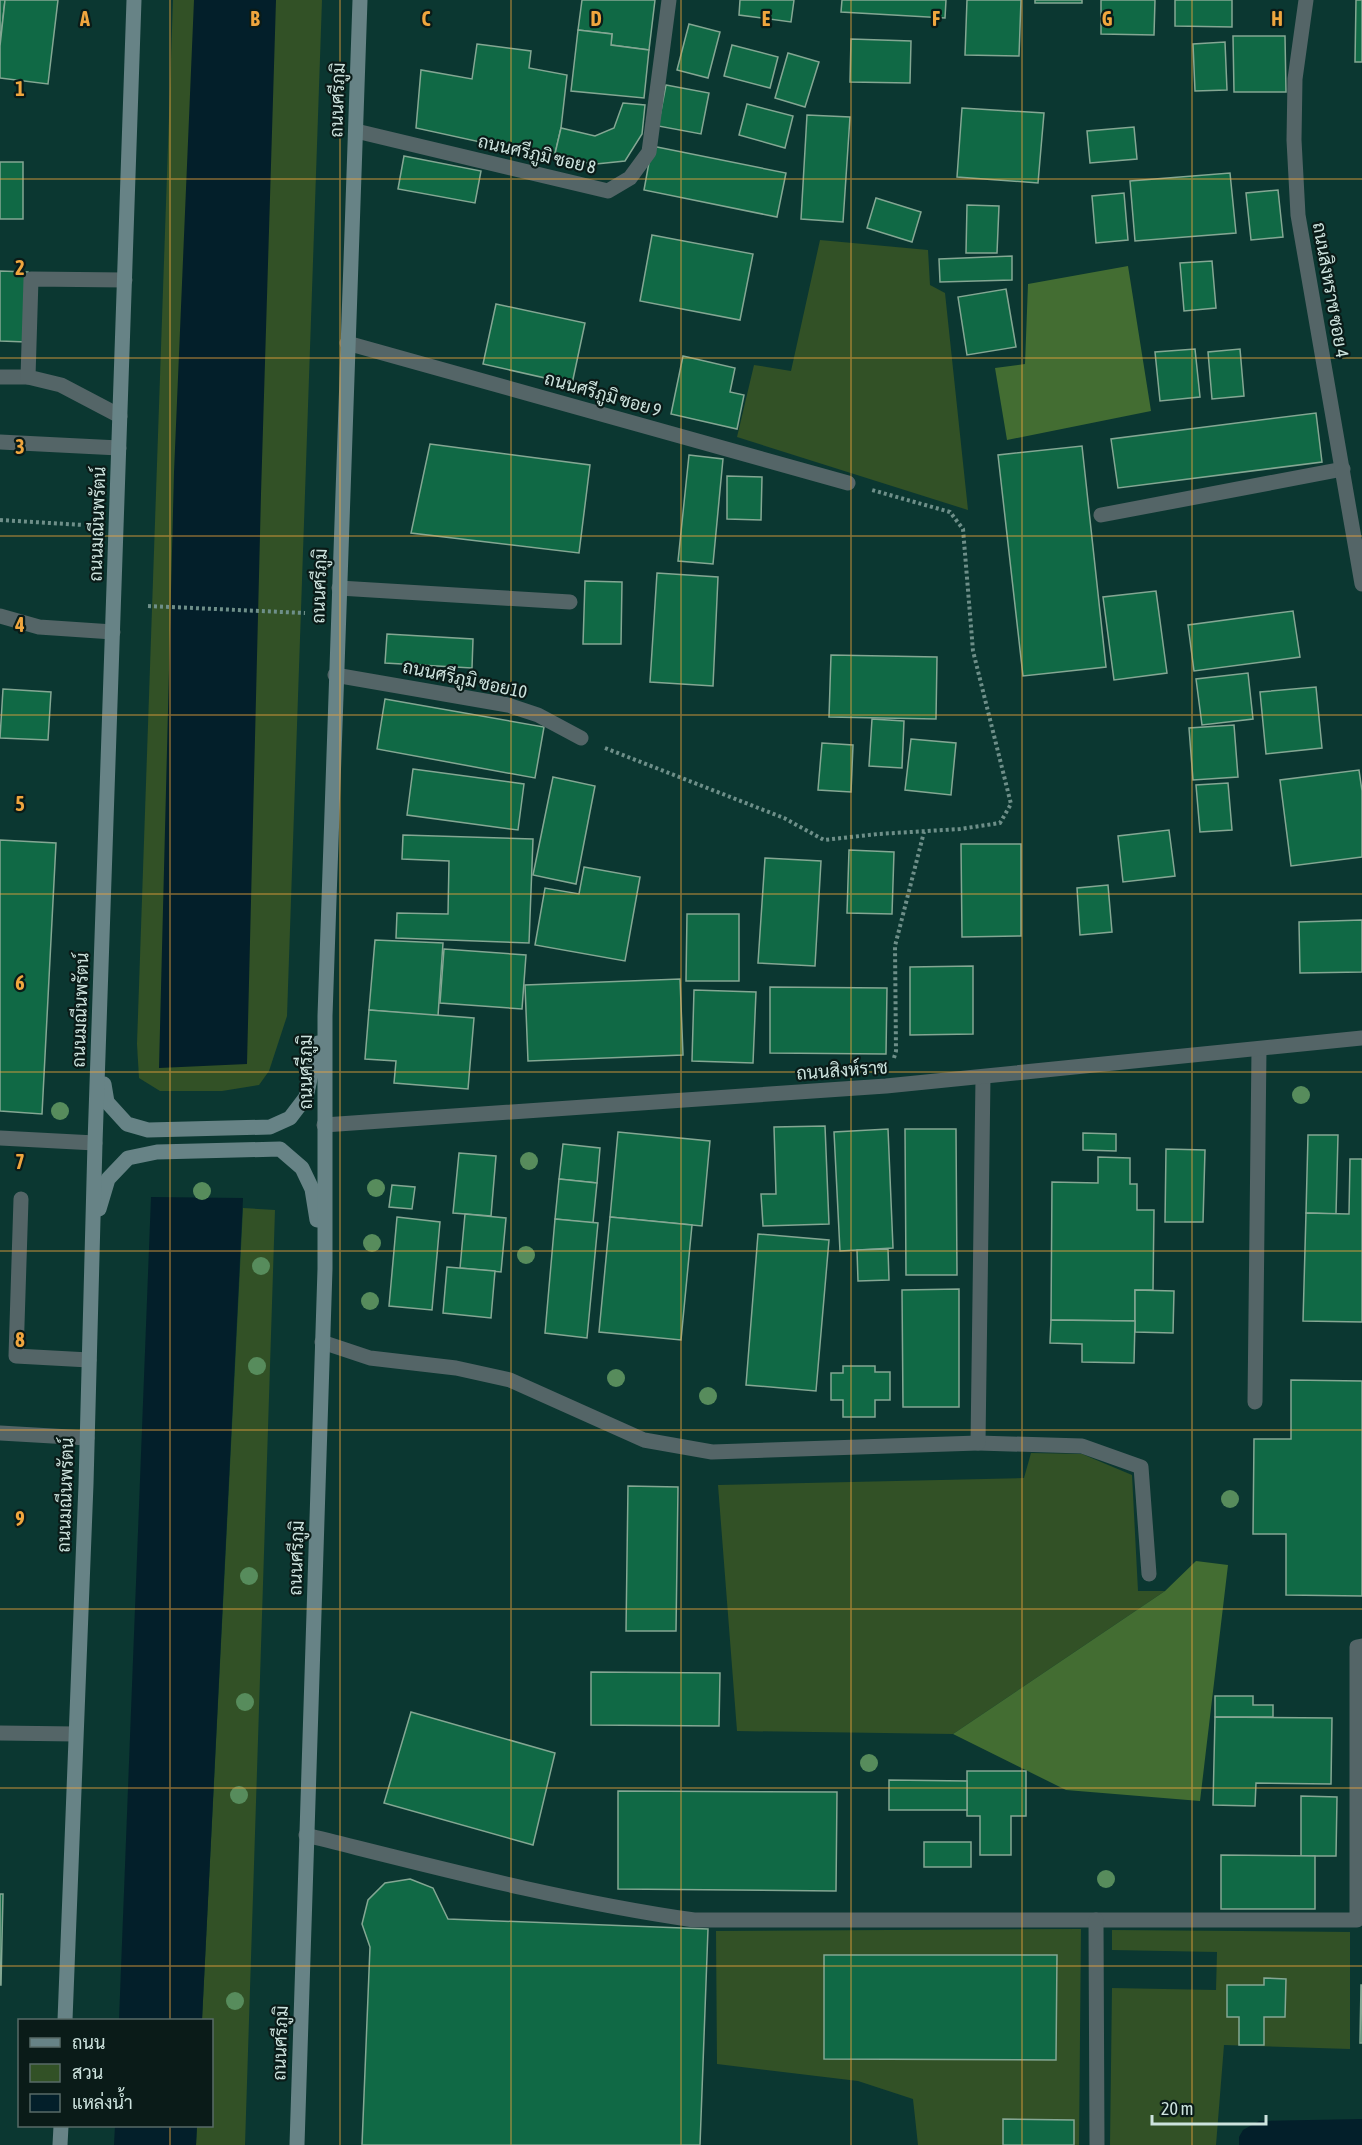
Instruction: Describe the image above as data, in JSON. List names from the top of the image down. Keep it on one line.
{"streets":{"main road":["ถนนศรีภูมิ","ถนนมณีนพรัตน์"],"street":["ถนนศรีภูมิ ซอย 8","ถนนสิงหราช ซอย 4","ถนนศรีภูมิ ซอย 9","ถนนศรีภูมิ ซอย10","ถนนสิงห์ราช"]},"crossings":[["ถนนศรีภูมิ","ถนนศรีภูมิ ซอย 8"],["ถนนศรีภูมิ","ถนนศรีภูมิ ซอย 9"],["ถนนศรีภูมิ","ถนนศรีภูมิ ซอย10"],["ถนนศรีภูมิ","ถนนสิงห์ราช"]],"legend":["ถนน","สวน","แหล่งน้ำ"],"scale_bar":"20 m","grid":{"columns":["A","B","C","D","E","F","G","H"],"rows":["1","2","3","4","5","6","7","8","9"]}}
